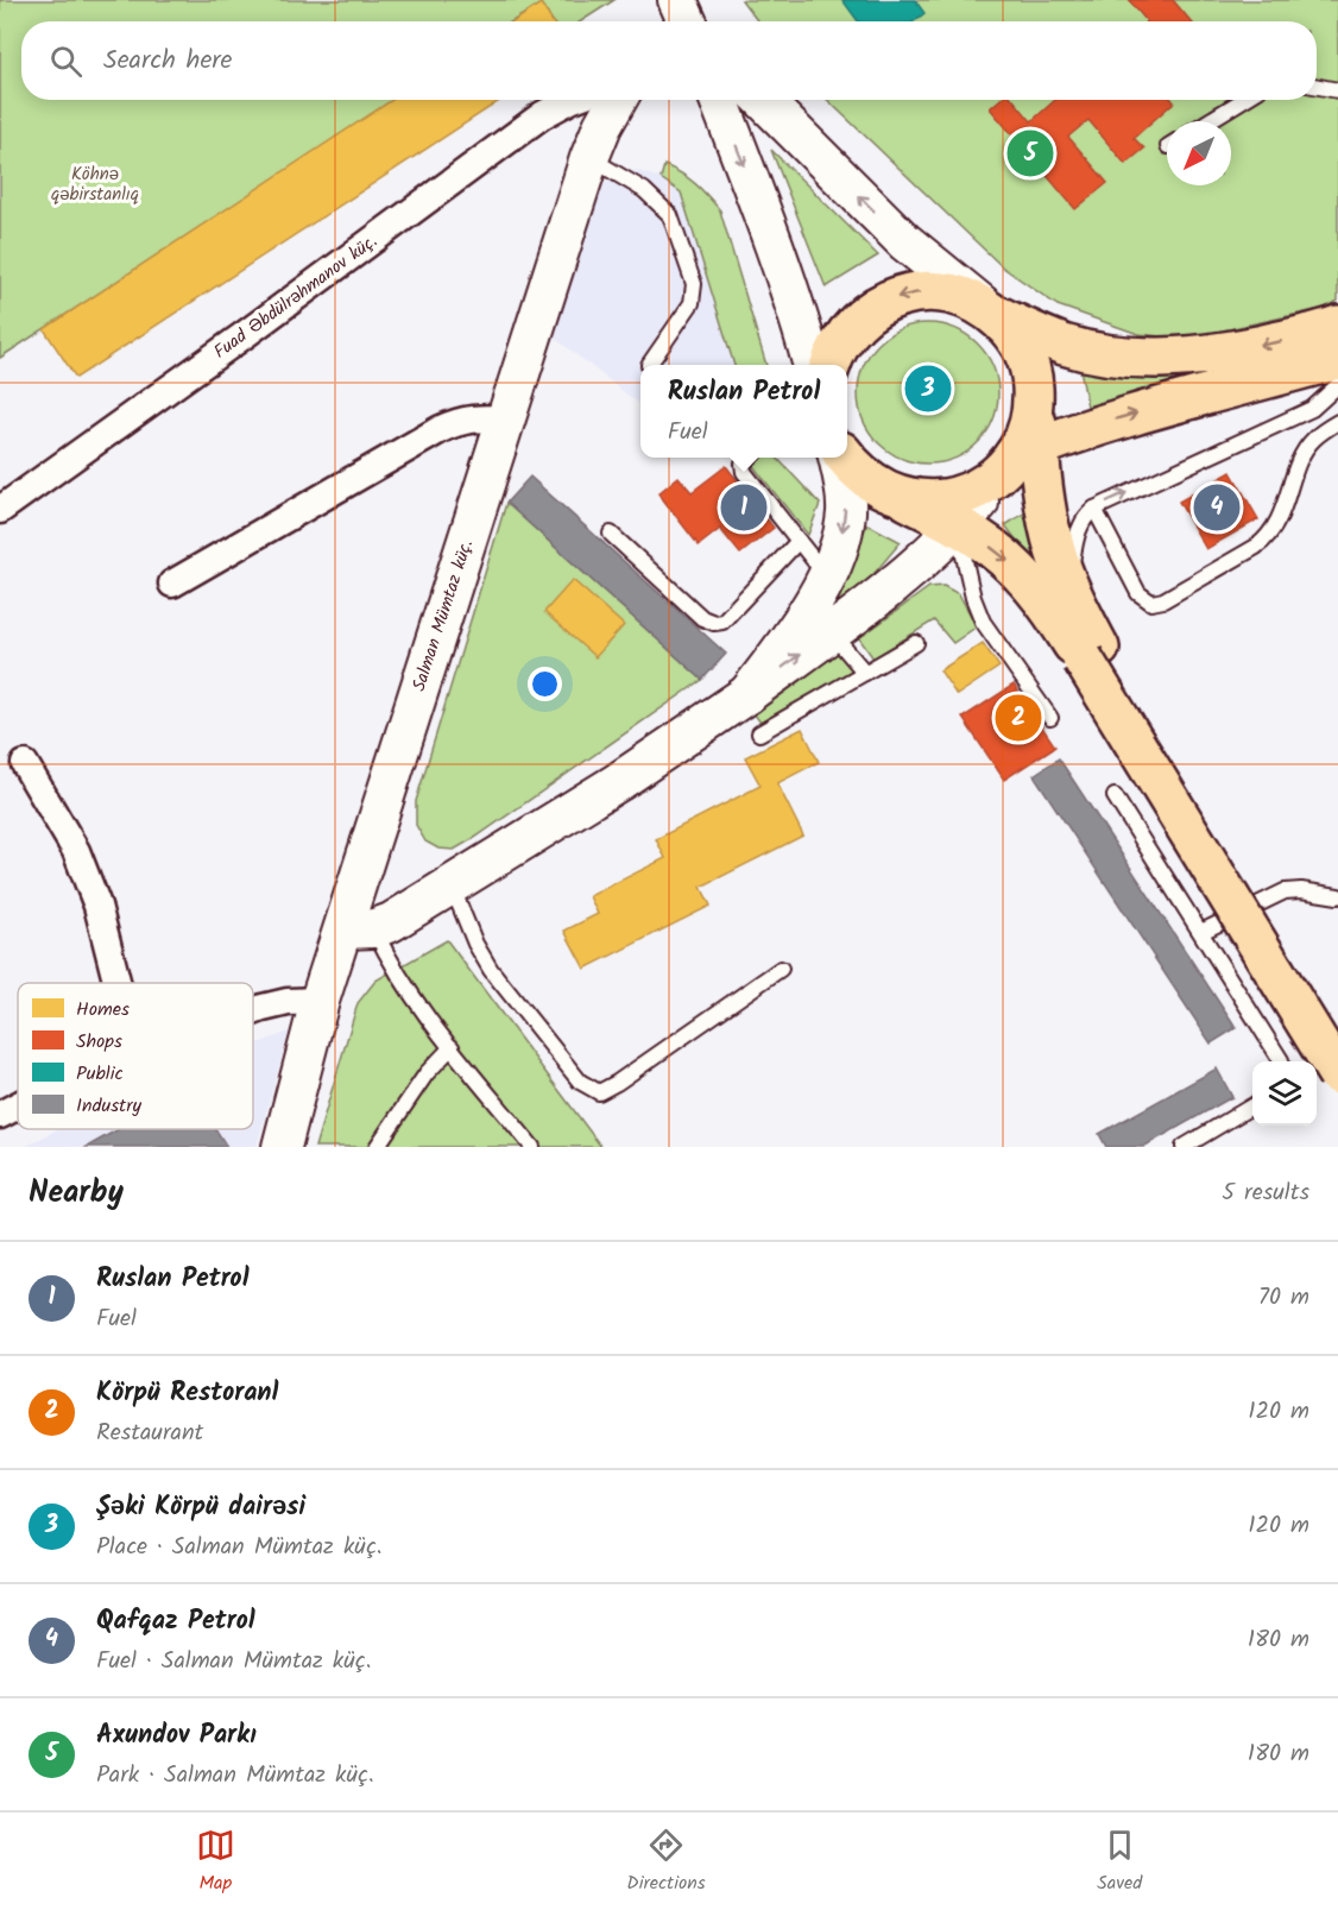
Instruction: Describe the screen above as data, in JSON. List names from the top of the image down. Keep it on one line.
{"streets":{"street":["Fuad Əbdülrəhmanov küç.","Salman Mümtaz küç."]},"parks":["Köhnə qəbirstanlıq"],"legend":["Homes","Shops","Public","Industry"],"north":"bottom left","page":{"search":"Search here","pins":["5","3","1","4","2"],"popup":["Ruslan Petrol","Fuel"],"heading":["Nearby","5 results"],"list":[{"mark":"1","name":"Ruslan Petrol","note":"Fuel","value":"70 m"},{"mark":"2","name":"Körpü Restoranl","note":"Restaurant","value":"120 m"},{"mark":"3","name":"Şəki Körpü dairəsi","note":"Place · Salman Mümtaz küç.","value":"120 m"},{"mark":"4","name":"Qafqaz Petrol","note":"Fuel · Salman Mümtaz küç.","value":"180 m"},{"mark":"5","name":"Axundov Parkı","note":"Park · Salman Mümtaz küç.","value":"180 m"}],"nav":["Map","Directions","Saved"]}}
